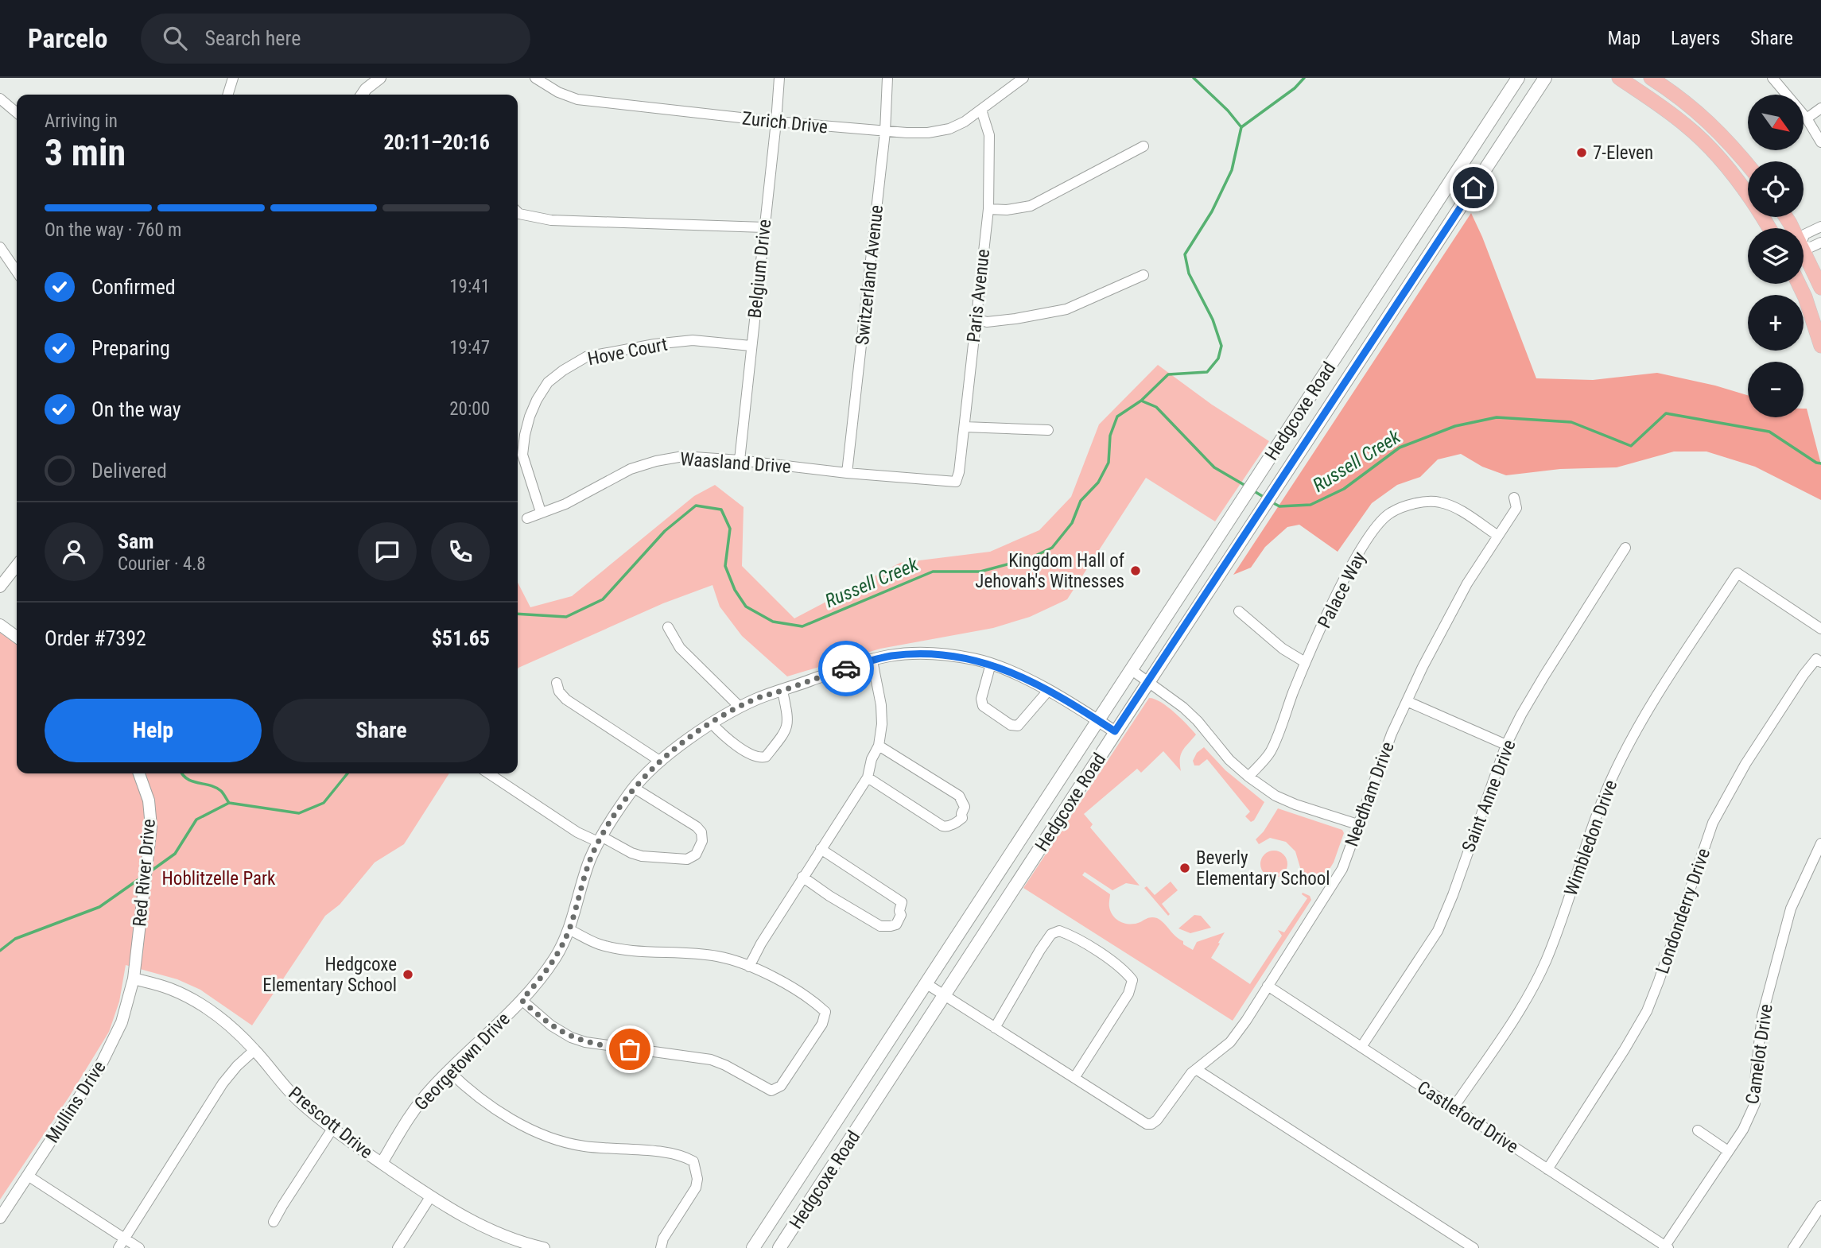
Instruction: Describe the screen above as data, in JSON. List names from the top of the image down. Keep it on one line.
{"streets":{"main road":["Hedgcoxe Road"],"street":["Zurich Drive","Belgium Drive","Switzerland Avenue","Paris Avenue","Hove Court","Waasland Drive","Palace Way","Needham Drive","Saint Anne Drive","Wimbledon Drive","Red River Drive","Londonderry Drive","Camelot Drive","Georgetown Drive","Mullins Drive","Castleford Drive","Prescott Drive"]},"crossings":[["Zurich Drive","Belgium Drive"],["Zurich Drive","Switzerland Avenue"],["Zurich Drive","Paris Avenue"],["Belgium Drive","Hove Court"],["Belgium Drive","Waasland Drive"],["Switzerland Avenue","Waasland Drive"],["Paris Avenue","Waasland Drive"],["Hove Court","Waasland Drive"],["Hedgcoxe Road","Georgetown Drive"],["Palace Way","Needham Drive"],["Needham Drive","Castleford Drive"],["Saint Anne Drive","Castleford Drive"],["Wimbledon Drive","Castleford Drive"],["Red River Drive","Mullins Drive"],["Red River Drive","Prescott Drive"],["Londonderry Drive","Castleford Drive"],["Camelot Drive","Castleford Drive"],["Georgetown Drive","Prescott Drive"],["Mullins Drive","Prescott Drive"]],"water":["Russell Creek"],"parks":["Hoblitzelle Park"],"places":["7-Eleven","Kingdom Hall of Jehovah's Witnesses","Beverly Elementary School","Hedgcoxe Elementary School"],"north":"bottom right","page":{"header":"Parcelo","search":"Search here","nav":["Map","Layers","Share"],"map_buttons":["+","−"],"heading":["3 min","Arriving in","20:11–20:16"],"panel":["Sam","Courier · 4.8","Order #7392","$51.65"],"bar":"On the way · 760 m","list":[["Confirmed","19:41"],["Preparing","19:47"],["On the way","20:00"],"Delivered"],"buttons":["Help","Share"]}}
